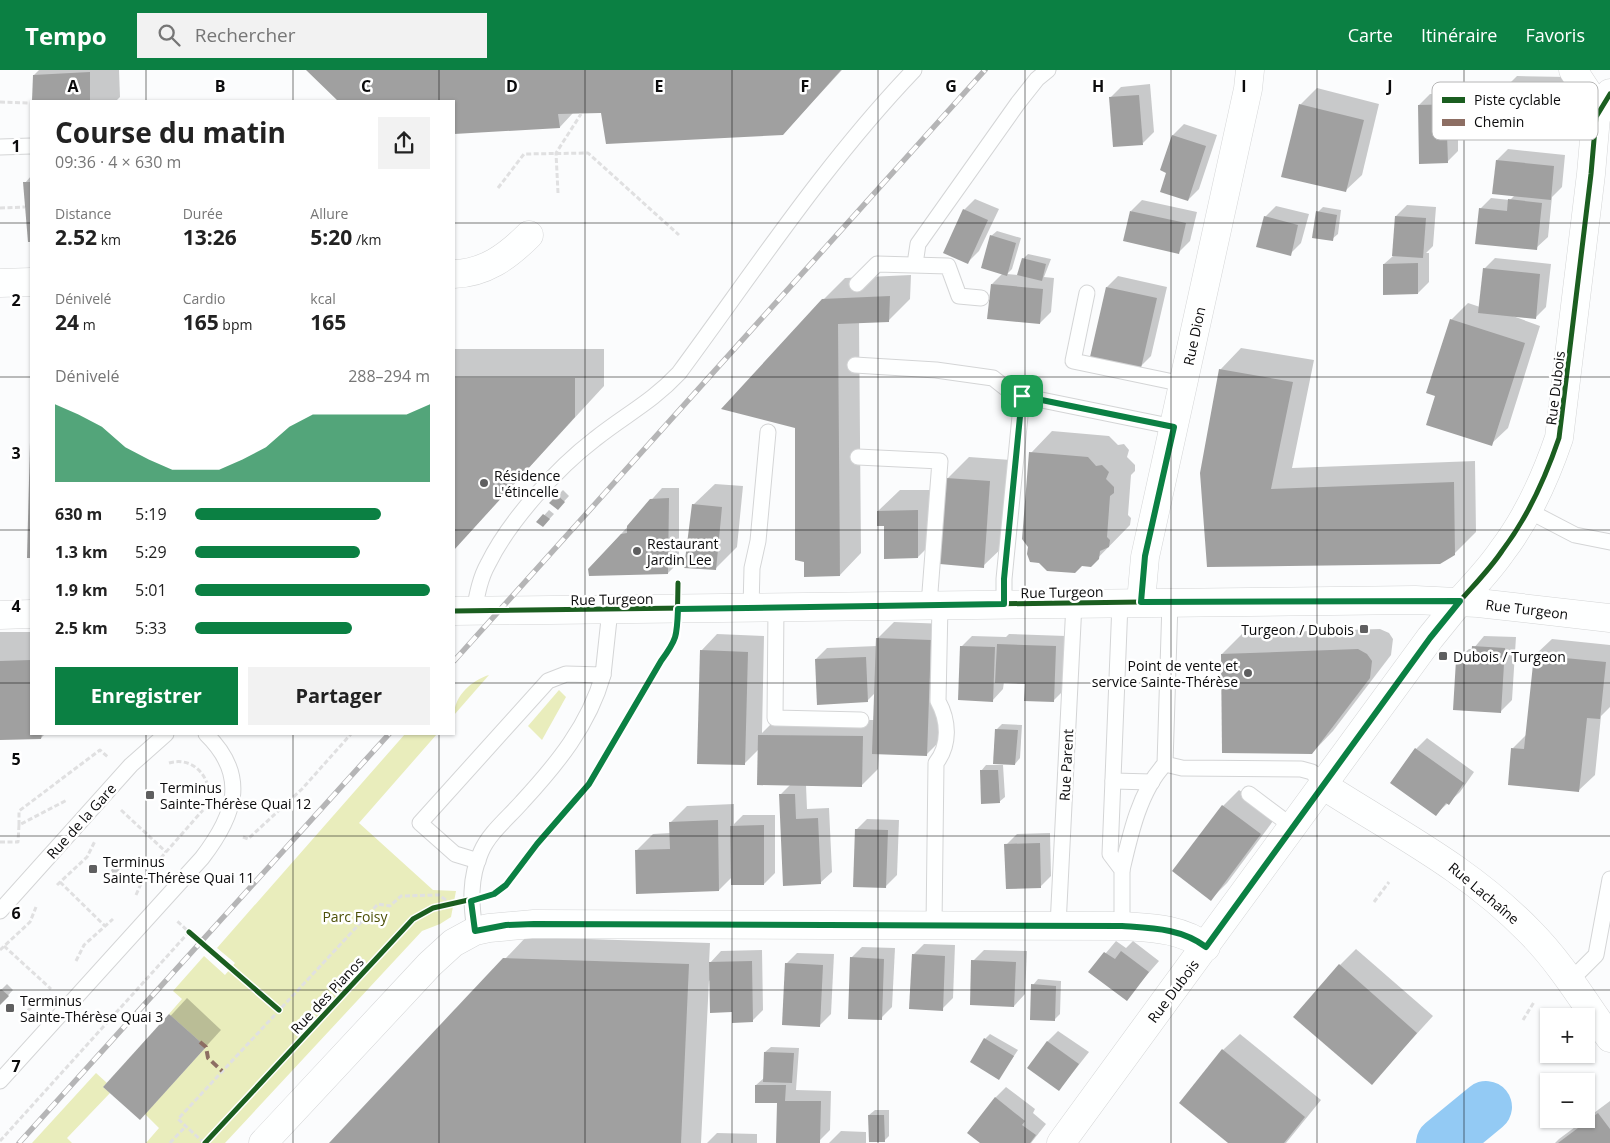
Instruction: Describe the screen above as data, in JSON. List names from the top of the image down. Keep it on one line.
{"streets":{"street":["Rue Dion","Rue Dubois","Rue Turgeon","Rue Lachaîne"],"lane":["Rue Parent","Rue de la Gare"],"cycle path":["Rue des Pianos"]},"crossings":[["Rue Dion","Rue Turgeon"],["Rue Dubois","Rue Turgeon"],["Rue Dubois","Rue Lachaîne"],["Rue Turgeon","Rue Parent"]],"parks":["Parc Foisy"],"places":{"other":["Résidence L'étincelle","Restaurant Jardin Lee","Point de vente et service Sainte-Thérèse"],"transit":["Turgeon / Dubois","Dubois / Turgeon","Terminus Sainte-Thérèse Quai 12","Terminus Sainte-Thérèse Quai 11","Terminus Sainte-Thérèse Quai 3"]},"legend":["Piste cyclable","Chemin"],"page":{"header":"Tempo","search":"Rechercher","nav":["Carte","Itinéraire","Favoris"],"heading":["Course du matin","09:36 · 4 × 630 m"],"stats":[["Distance","2.52 km"],["Durée","13:26"],["Allure","5:20 /km"],["Dénivelé","24 m"],["Cardio","165 bpm"],["kcal","165"]],"chart":["Dénivelé","288–294 m"],"list":[{"name":"630 m","note":"5:19"},{"name":"1.3 km","note":"5:29"},{"name":"1.9 km","note":"5:01"},{"name":"2.5 km","note":"5:33"}],"buttons":["Enregistrer","Partager"],"map_buttons":["+","−"]},"grid":{"columns":["A","B","C","D","E","F","G","H","I","J"],"rows":["1","2","3","4","5","6","7"]}}
